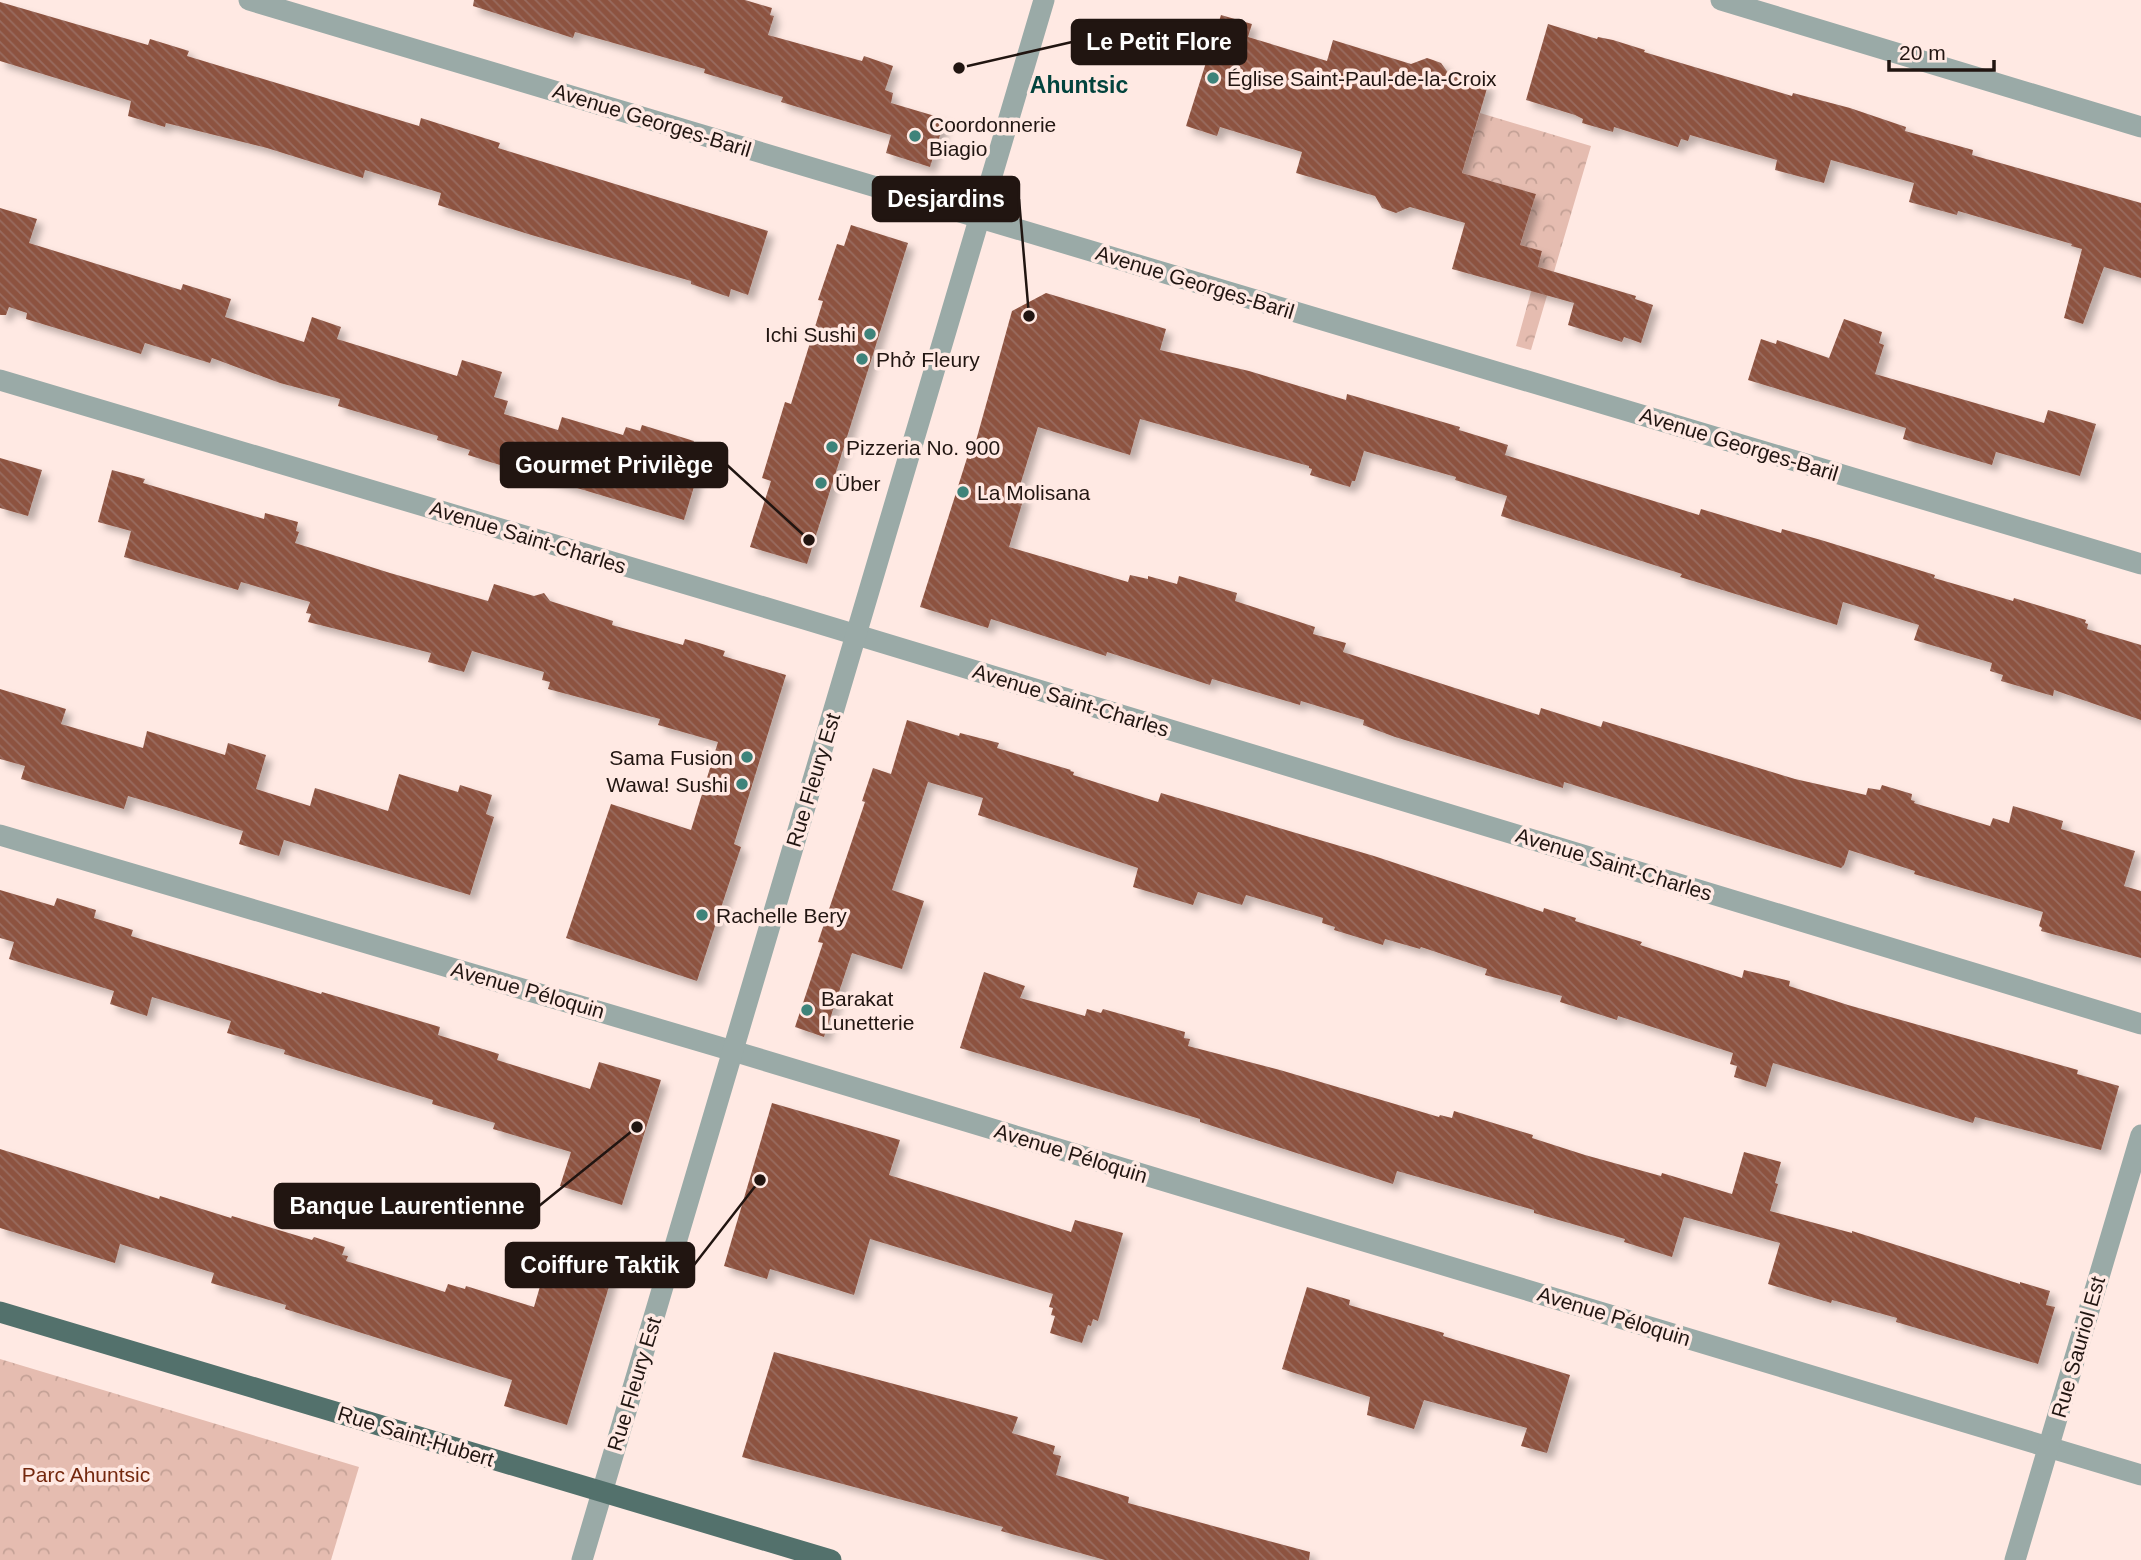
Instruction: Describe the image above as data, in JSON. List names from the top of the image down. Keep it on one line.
{"streets":{"main road":["Rue Saint-Hubert"],"street":["Avenue Georges-Baril","Avenue Saint-Charles","Rue Fleury Est","Avenue Péloquin","Rue Sauriol Est"]},"crossings":[["Avenue Georges-Baril","Rue Fleury Est"],["Avenue Saint-Charles","Rue Fleury Est"],["Rue Fleury Est","Avenue Péloquin"],["Rue Fleury Est","Rue Saint-Hubert"],["Avenue Péloquin","Rue Sauriol Est"]],"districts":["Ahuntsic"],"parks":["Parc Ahuntsic"],"places":["Le Petit Flore","Église Saint-Paul-de-la-Croix","Coordonnerie Biagio","Desjardins","Ichi Sushi","Phở Fleury","Pizzeria No. 900","Über","La Molisana","Gourmet Privilège","Sama Fusion","Wawa! Sushi","Rachelle Bery","Barakat Lunetterie","Banque Laurentienne","Coiffure Taktik"],"scale_bar":"20 m"}
